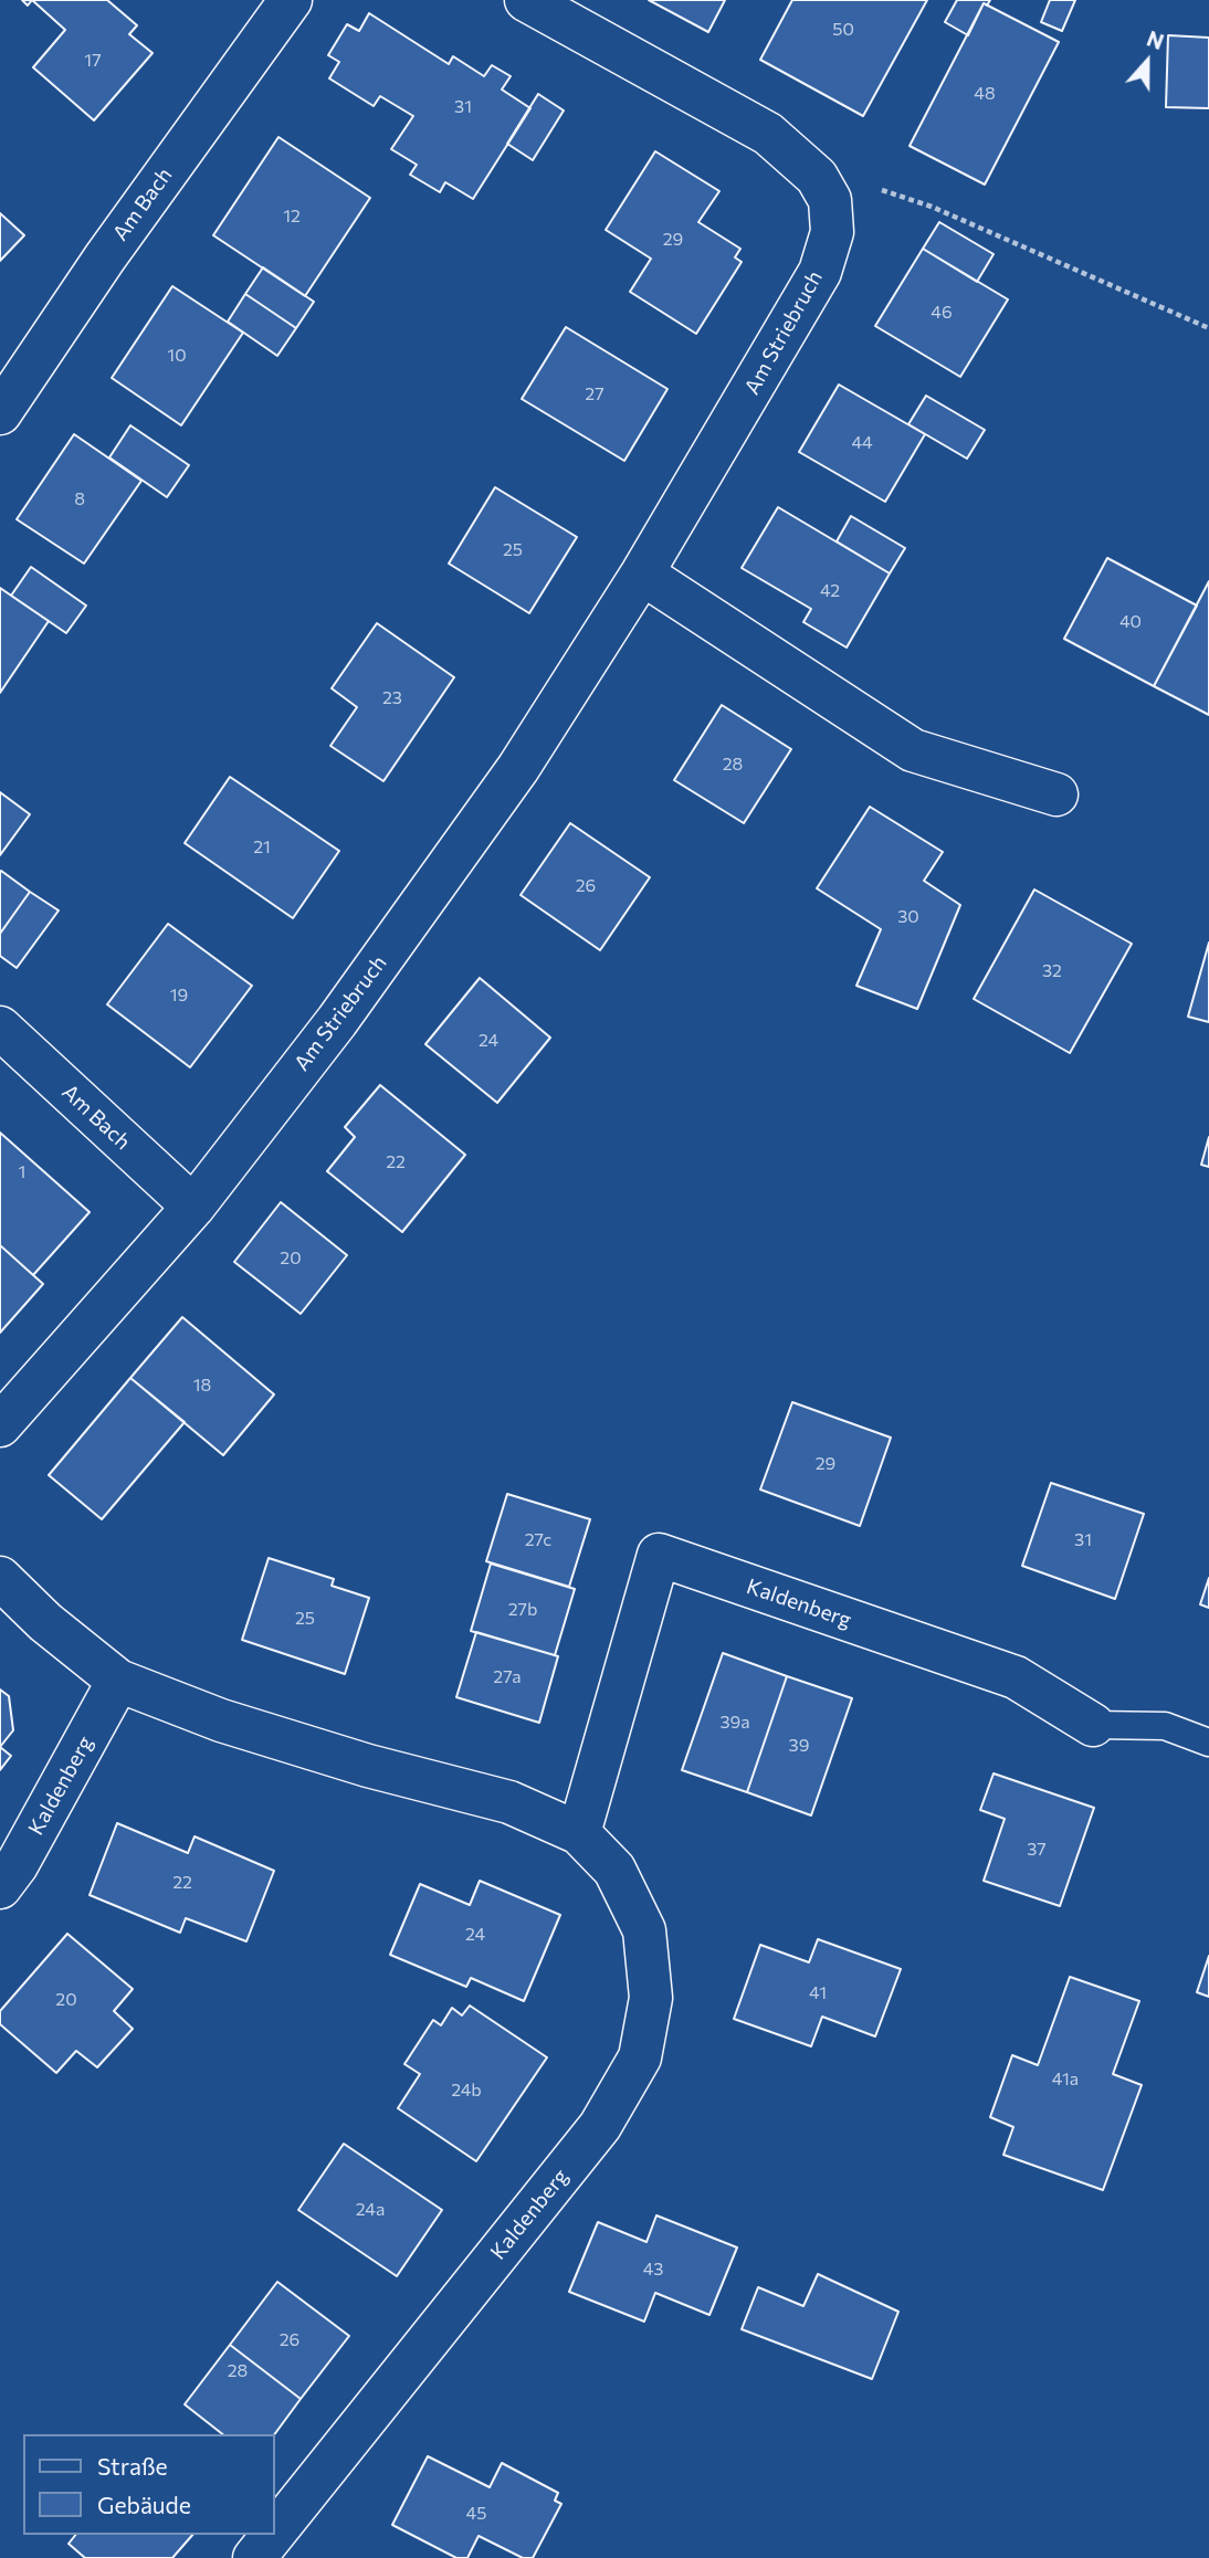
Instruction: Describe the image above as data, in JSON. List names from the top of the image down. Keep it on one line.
{"streets":{"street":["Am Bach","Am Striebruch","Kaldenberg"]},"crossings":[["Am Bach","Am Striebruch"]],"house_numbers":["50","17","48","31","12","29","46","10","27","44","8","25","42","40","23","28","21","26","30","32","19","24","22","1","20","18","29","27c","31","27b","25","27a","39a","39","37","22","24","41","20","41a","24b","24a","43","26","28","45"],"legend":["Straße","Gebäude"],"north":"top"}
